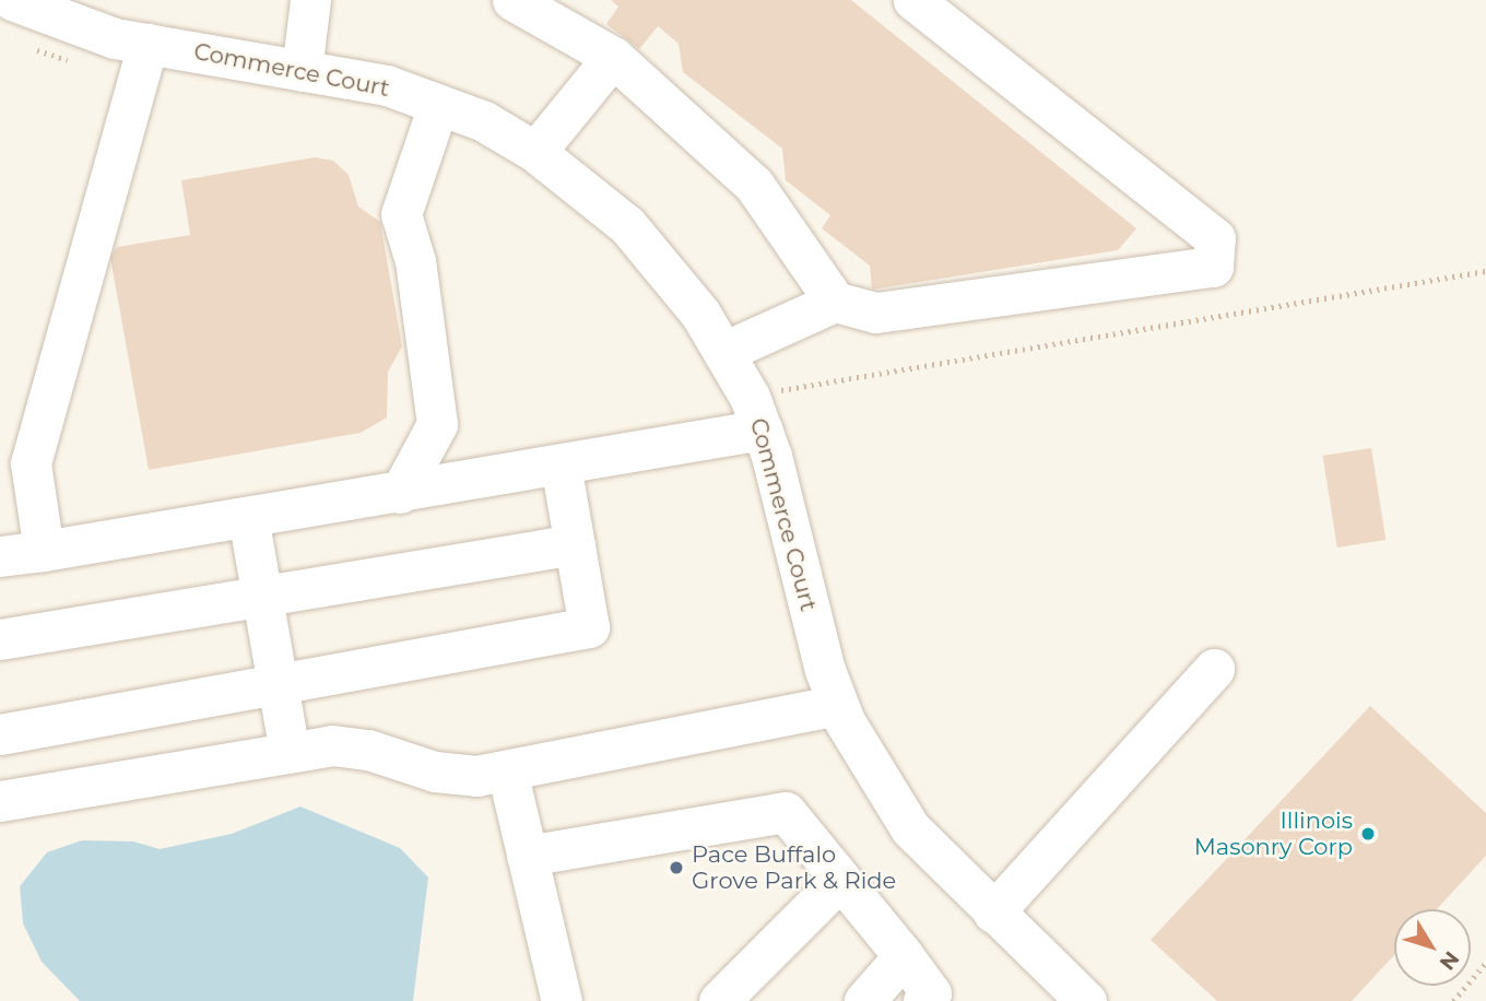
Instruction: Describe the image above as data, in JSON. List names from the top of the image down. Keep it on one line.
{"streets":{"lane":["Commerce Court"]},"places":["Illinois Masonry Corp","Pace Buffalo Grove Park & Ride"],"north":"bottom right"}
